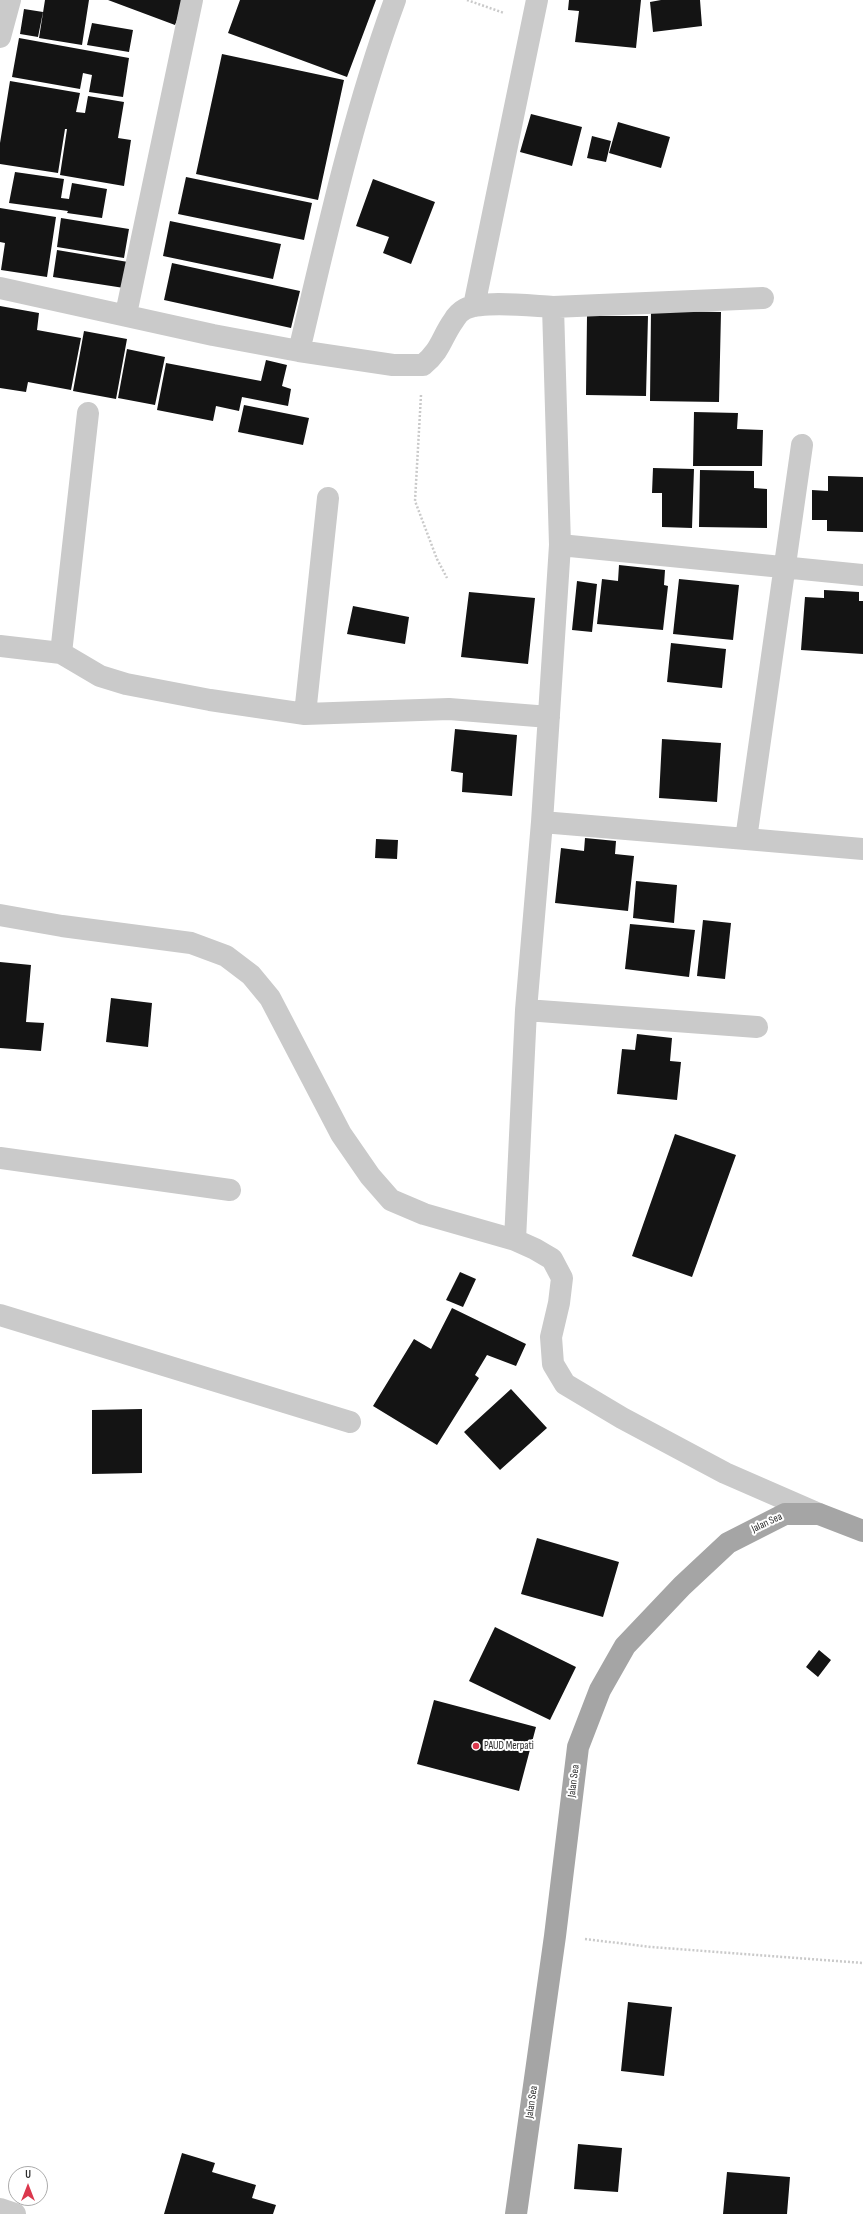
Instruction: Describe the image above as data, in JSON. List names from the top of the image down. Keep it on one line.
{"streets":{"main road":["Jalan Sea"]},"places":["PAUD Merpati"],"north":"top"}
